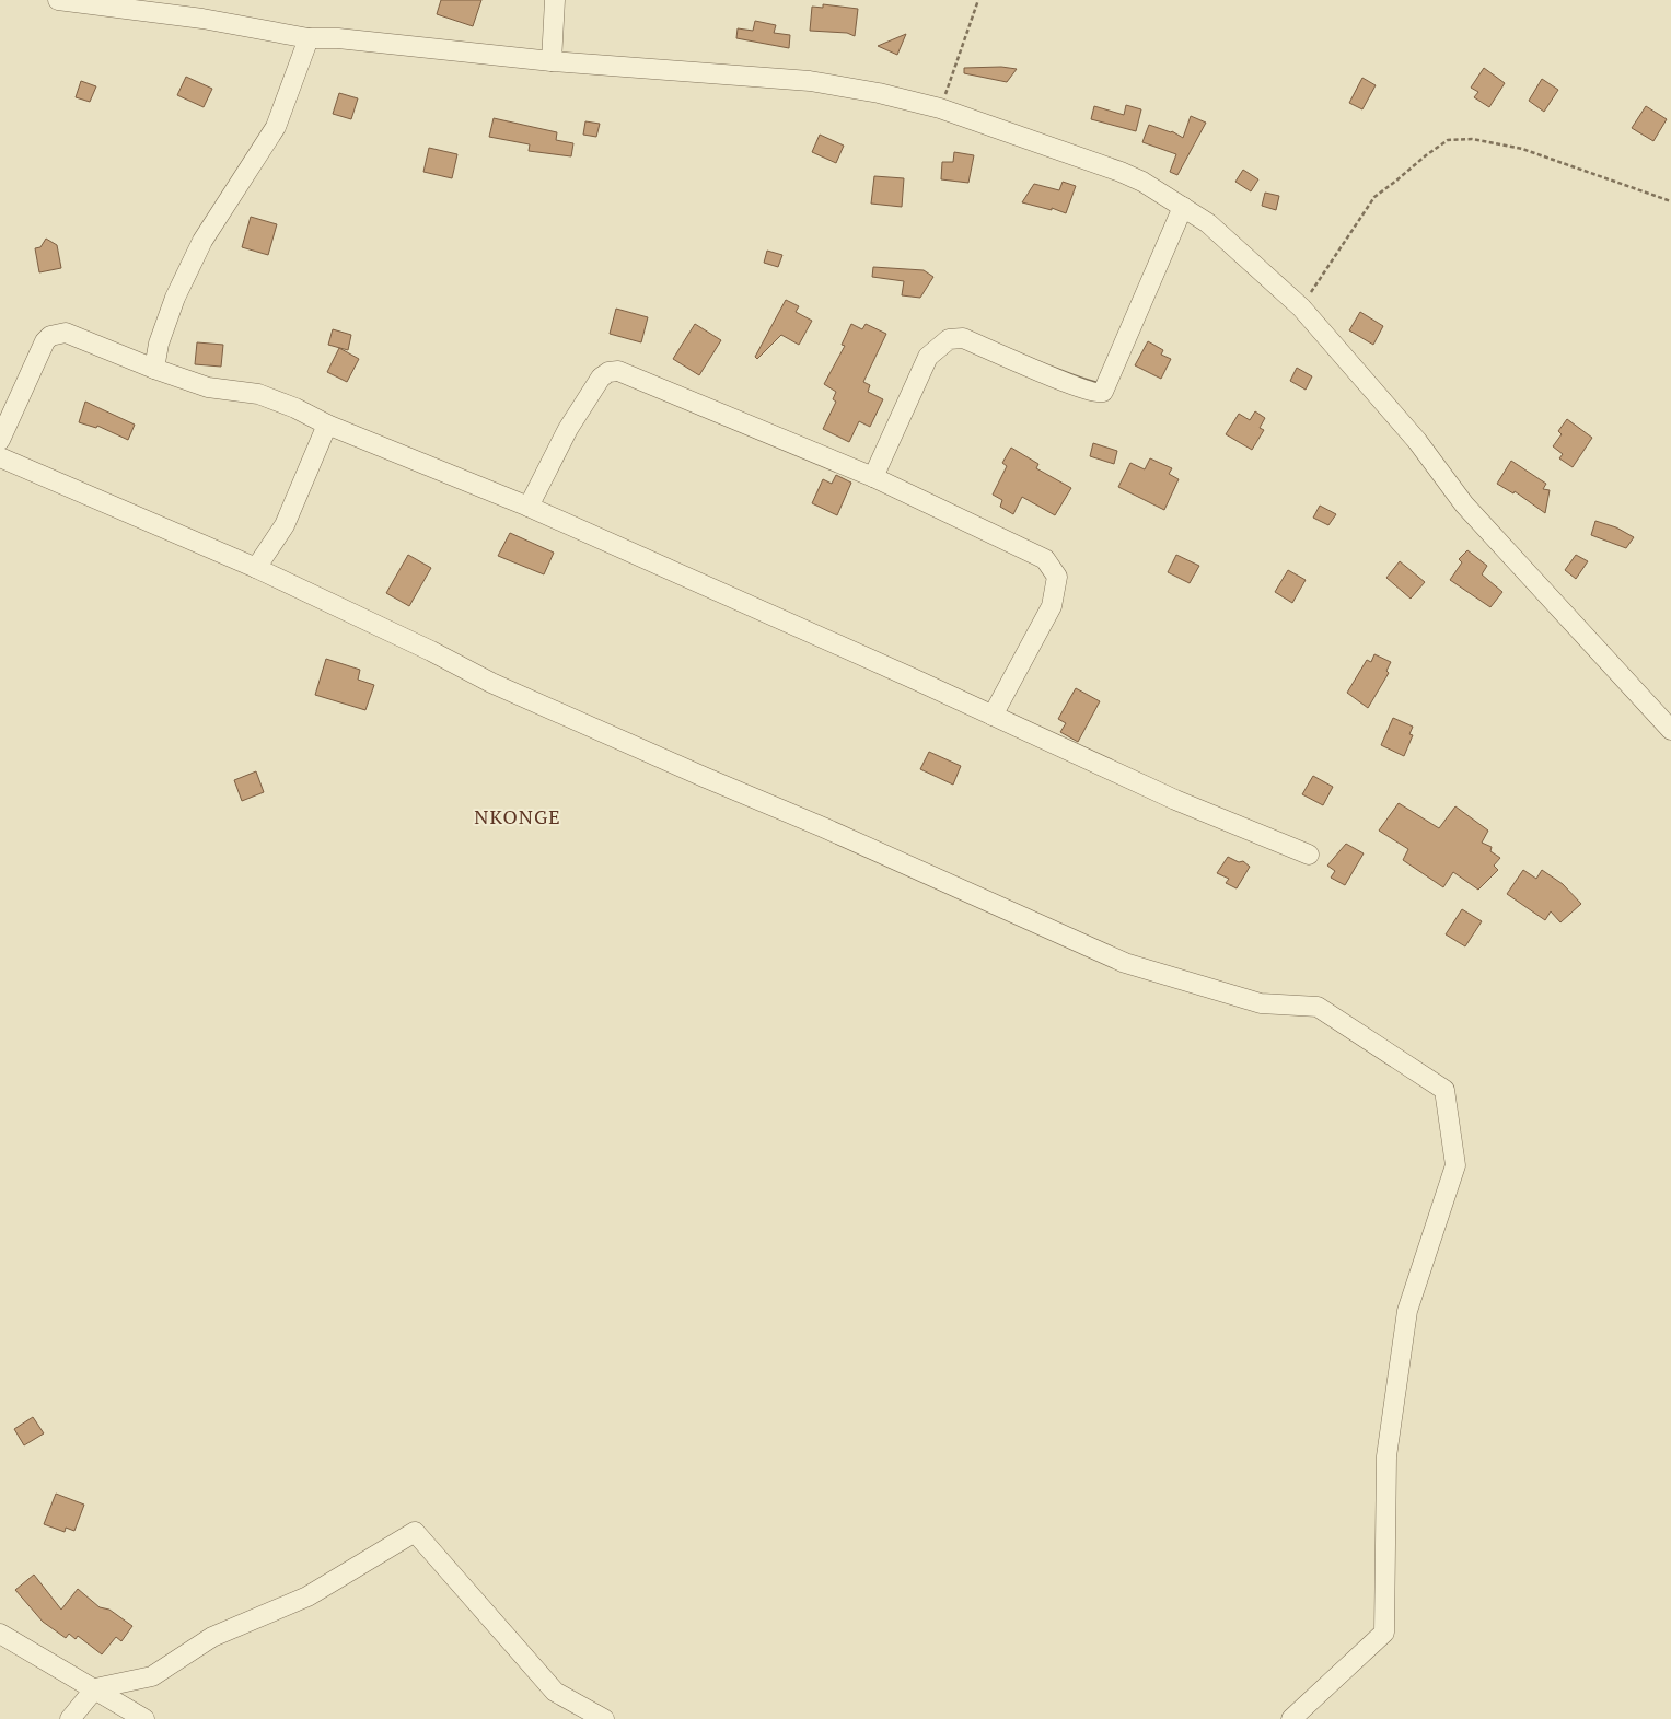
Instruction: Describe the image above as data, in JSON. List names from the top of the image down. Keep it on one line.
{"districts":["NKONGE"]}
